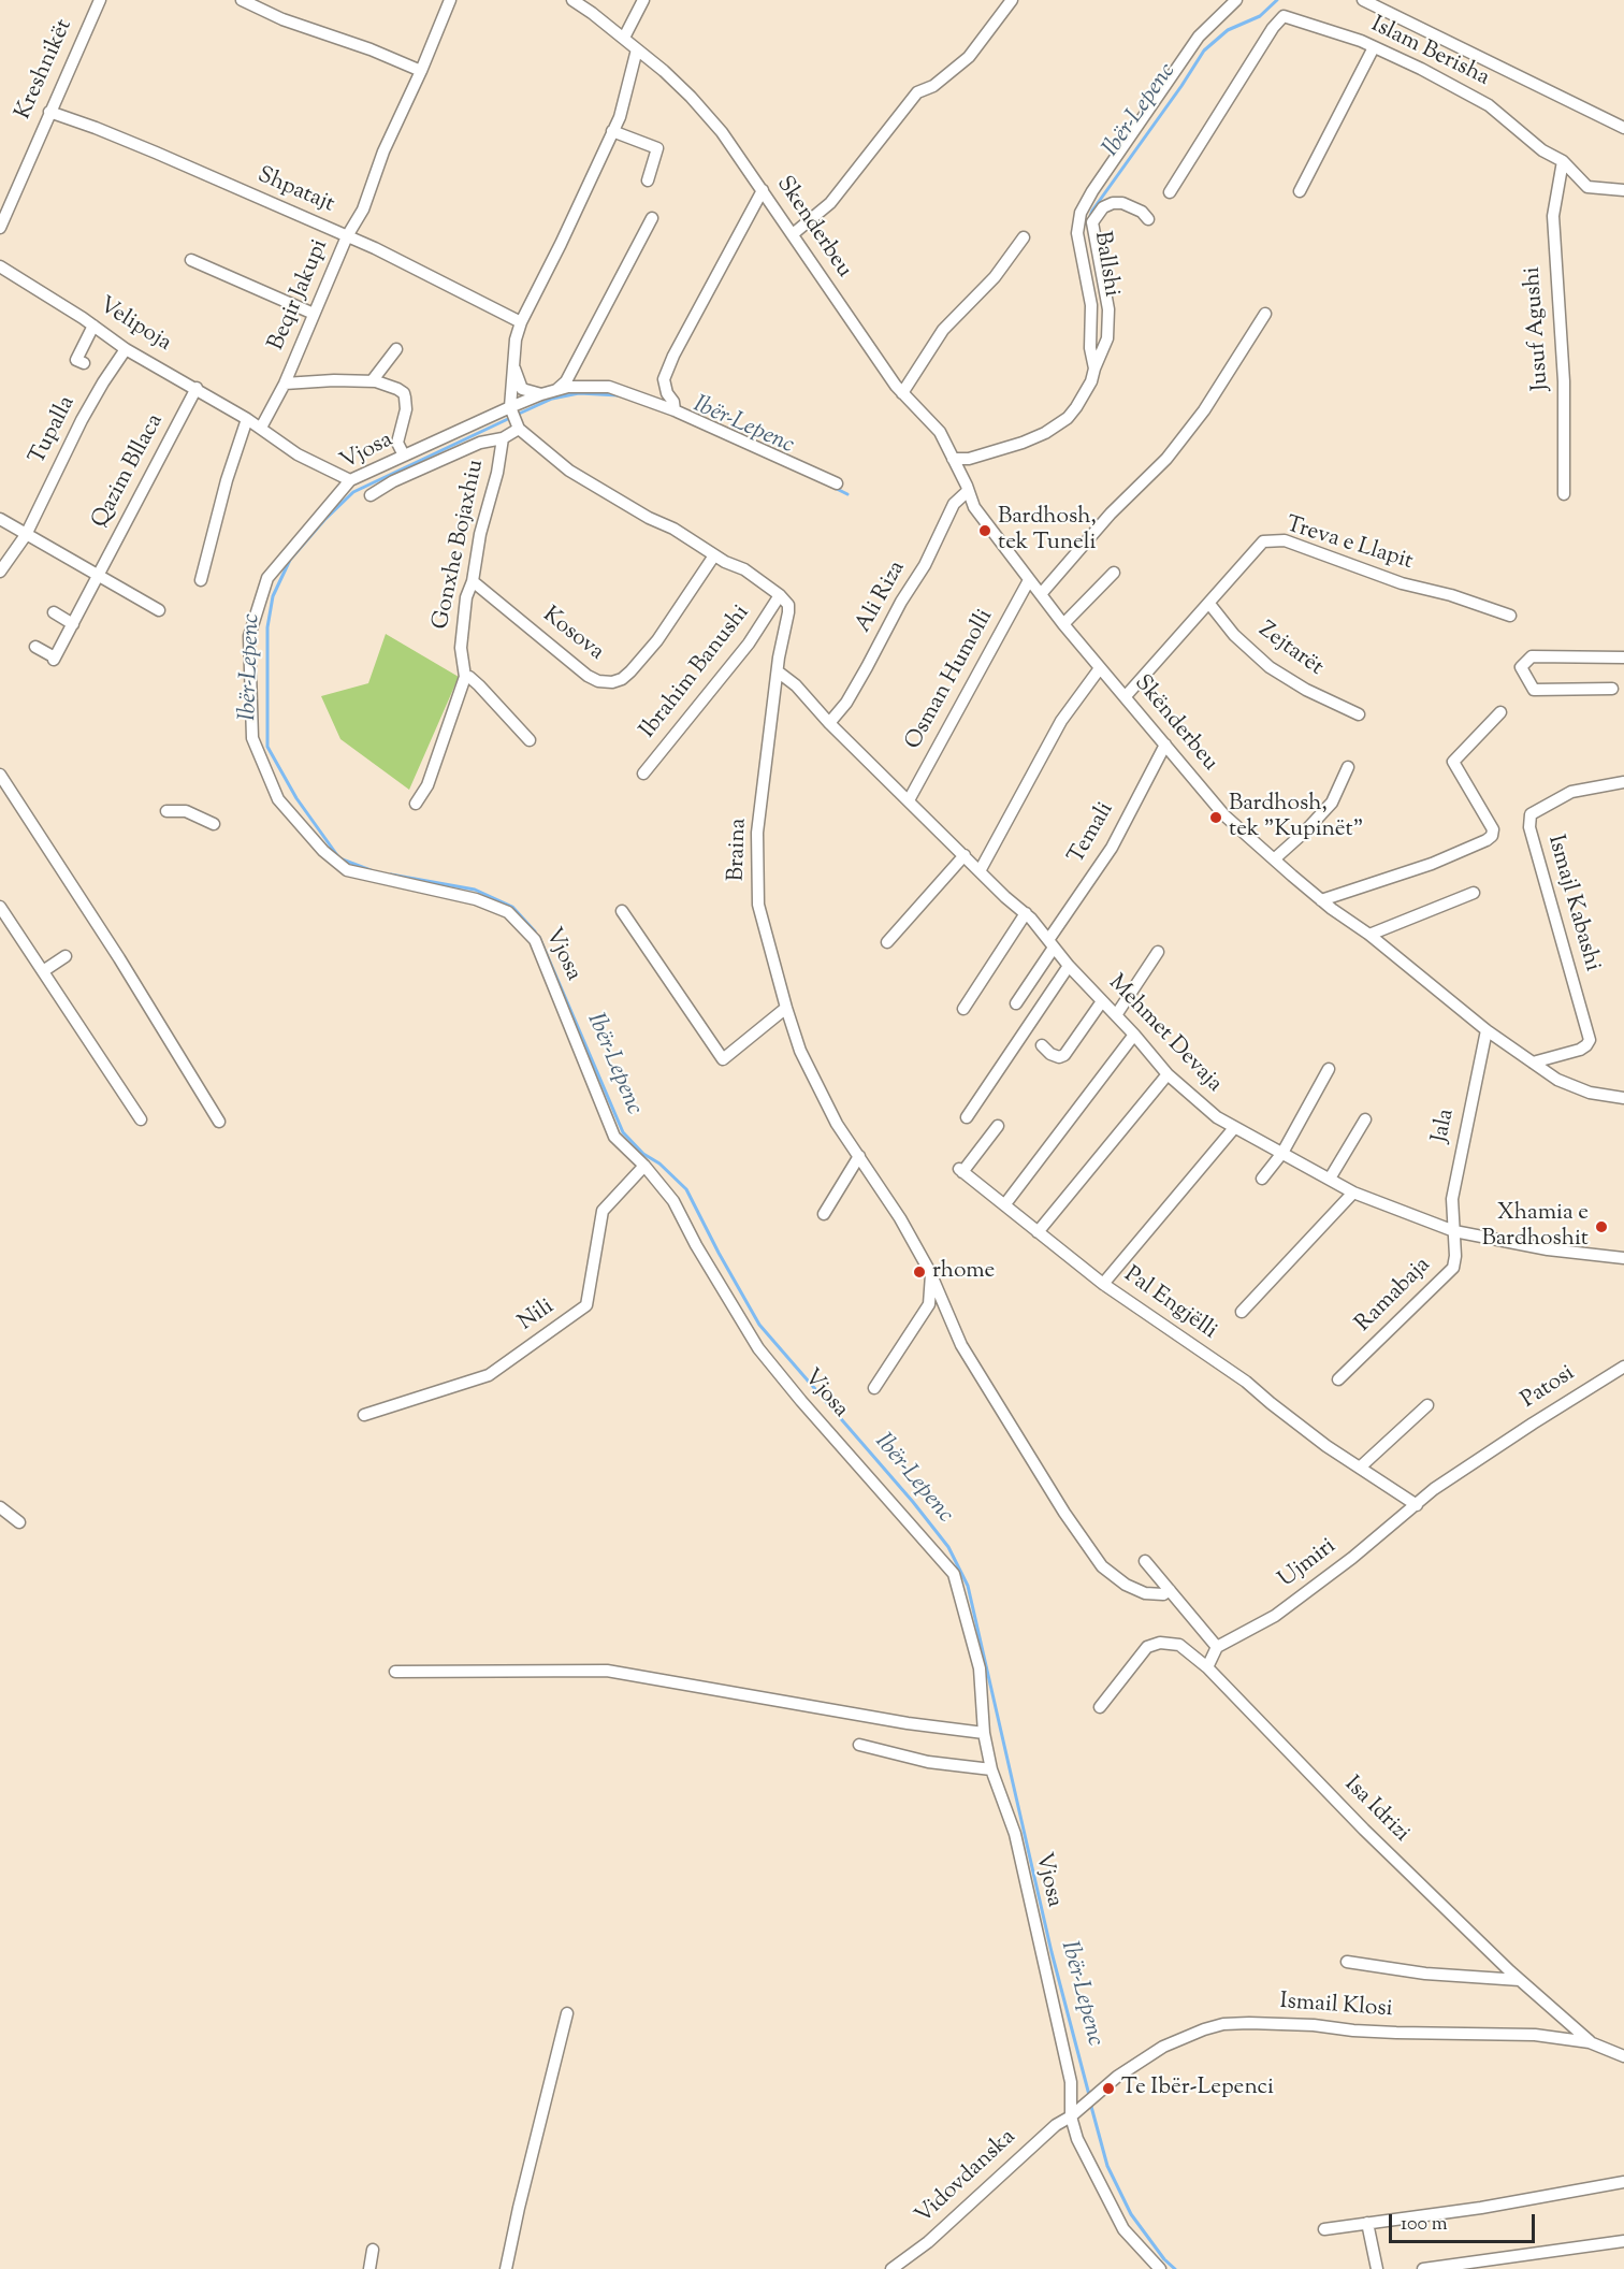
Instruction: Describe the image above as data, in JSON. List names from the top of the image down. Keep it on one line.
{"streets":{"street":["Islam Berisha","Kreshnikët","Shpatajt","Skenderbeu","Ballshi","Beqir Jakupi","Velipoja","Jusuf Agushi","Tupalla","Vjosa","Qazim Bllaca","Gonxhe Bojaxhiu","Treva e Llapit","Ali Riza","Kosova","Zejtarët","Ibrahim Banushi","Osman Humolli","Skënderbeu","Temali","Braina","Ismajl Kabashi","Mehmet Devaja","Jala","Ramabaja","Pal Engjëlli","Nili","Patosi","Ujmiri","Isa Idrizi","Ismail Klosi","Vidovdanska"]},"crossings":[["Islam Berisha","Jusuf Agushi"],["Kreshnikët","Shpatajt"],["Shpatajt","Beqir Jakupi"],["Skenderbeu","Skënderbeu"],["Beqir Jakupi","Velipoja"],["Velipoja","Tupalla"],["Velipoja","Vjosa"],["Velipoja","Qazim Bllaca"],["Vjosa","Nili"],["Vjosa","Ismail Klosi"],["Vjosa","Vidovdanska"],["Gonxhe Bojaxhiu","Kosova"],["Treva e Llapit","Zejtarët"],["Treva e Llapit","Skënderbeu"],["Ali Riza","Skënderbeu"],["Ali Riza","Mehmet Devaja"],["Ibrahim Banushi","Braina"],["Osman Humolli","Skënderbeu"],["Osman Humolli","Mehmet Devaja"],["Skënderbeu","Temali"],["Skënderbeu","Ismajl Kabashi"],["Skënderbeu","Jala"],["Temali","Mehmet Devaja"],["Braina","Mehmet Devaja"],["Mehmet Devaja","Jala"],["Mehmet Devaja","Ramabaja"],["Jala","Ramabaja"],["Pal Engjëlli","Patosi"],["Pal Engjëlli","Ujmiri"],["Patosi","Ujmiri"],["Isa Idrizi","Ismail Klosi"],["Ismail Klosi","Vidovdanska"]],"water":["Ibër-Lepenc"],"places":["Bardhosh, tek Tuneli","Bardhosh, tek \"Kupinët\"","Xhamia e Bardhoshit","rhome","Te Ibër-Lepenci"],"scale_bar":"100 m"}
